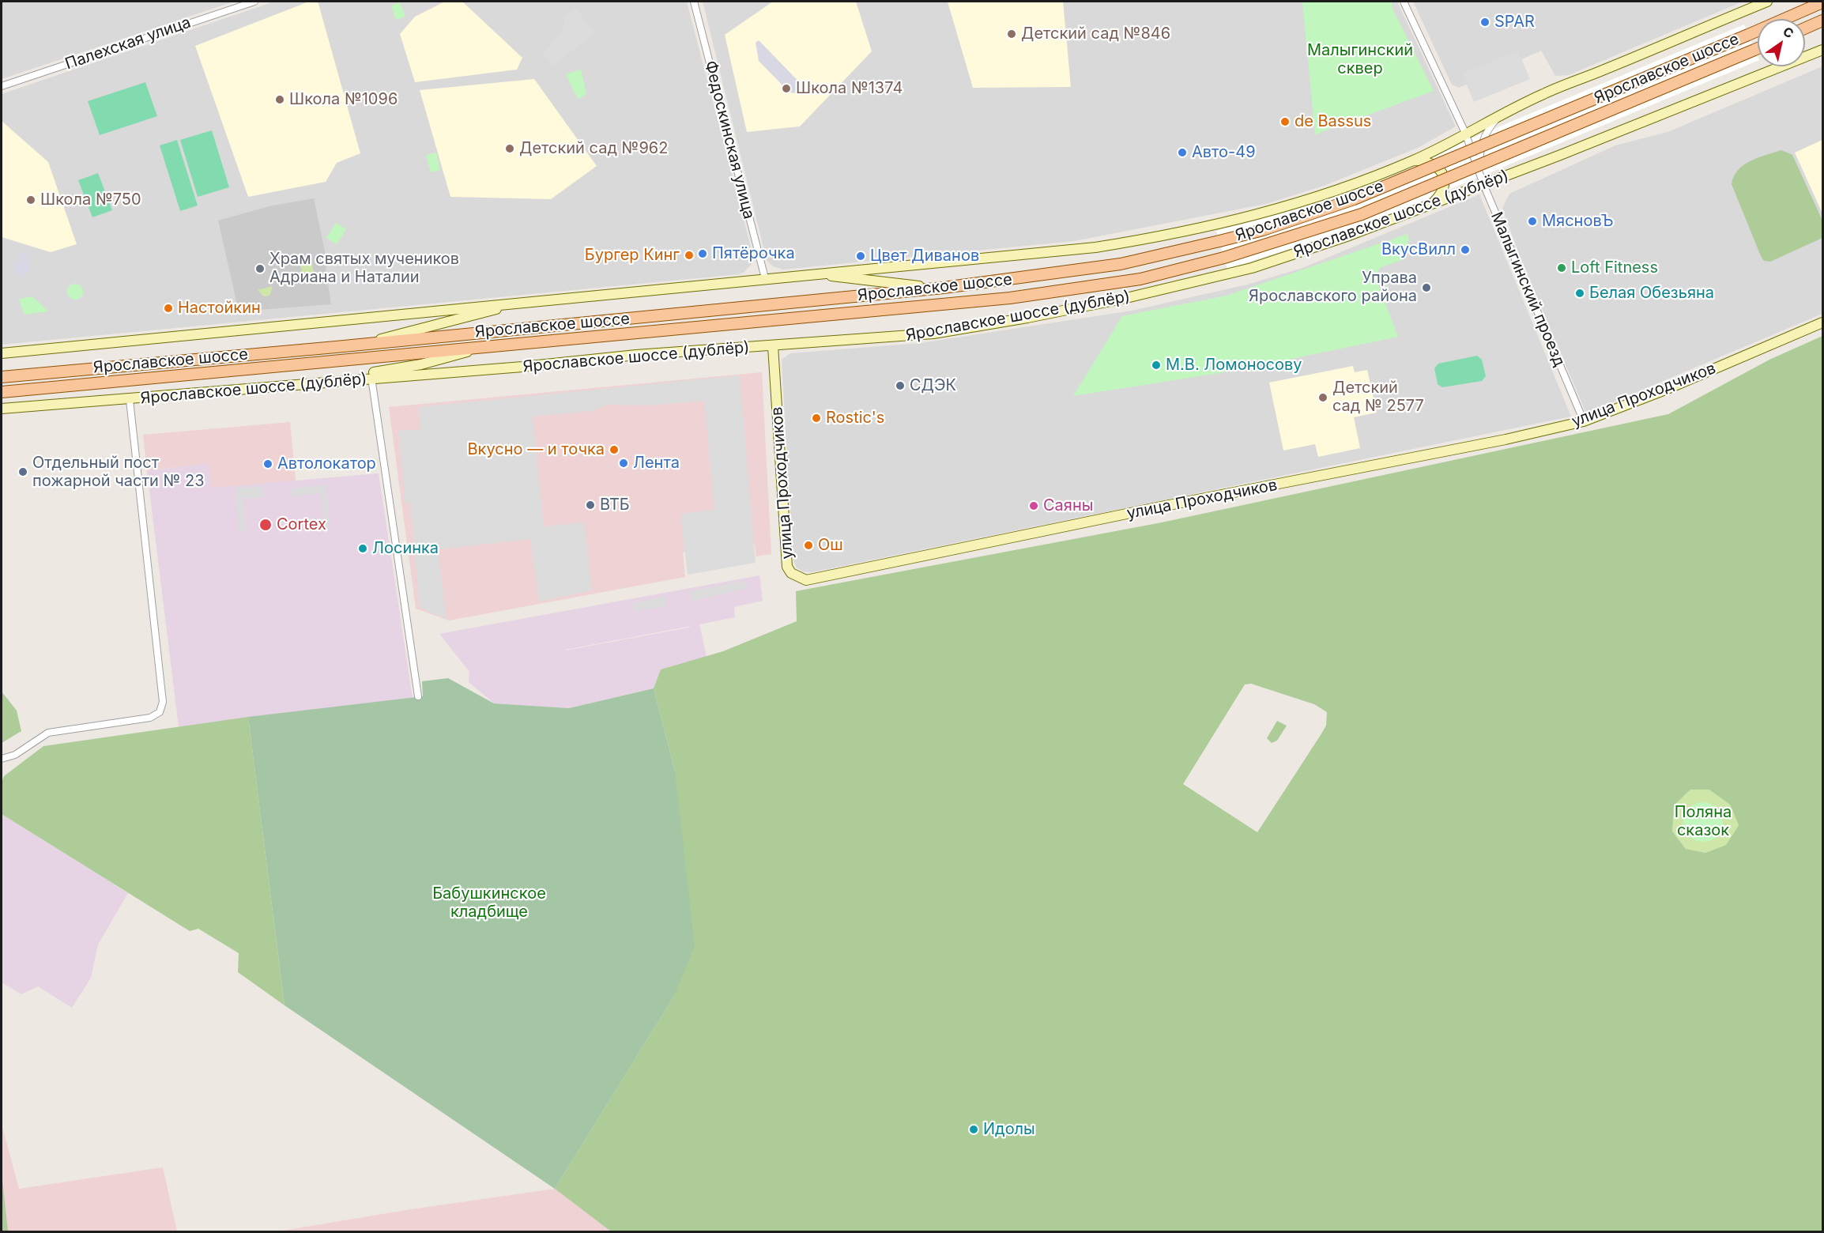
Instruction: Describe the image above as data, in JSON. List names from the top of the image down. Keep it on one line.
{"streets":{"main road":["Ярославское шоссе"],"street":["Палехская улица","Федоскинская улица","Ярославское шоссе (дублёр)","Малыгинский проезд","улица Проходчиков"]},"crossings":[["Ярославское шоссе (дублёр)","Малыгинский проезд"],["Ярославское шоссе (дублёр)","улица Проходчиков"],["Малыгинский проезд","улица Проходчиков"]],"parks":["Малыгинский сквер","Поляна сказок","Бабушкинское кладбище"],"places":["SPAR","Детский сад №846","Школа №1374","Школа №1096","de Bassus","Детский сад №962","Авто-49","Школа №750","МясновЪ","ВкусВилл","Пятёрочка","Бургер Кинг","Цвет Диванов","Loft Fitness","Храм святых мучеников Адриана и Наталии","Управа Ярославского района","Белая Обезьяна","Настойкин","М.В. Ломоносову","СДЭК","Детский сад № 2577","Rostic's","Вкусно — и точка","Лента","Автолокатор","Отдельный пост пожарной части № 23","ВТБ","Саяны","Cortex","Ош","Лосинка","Идолы"],"north":"top right"}
